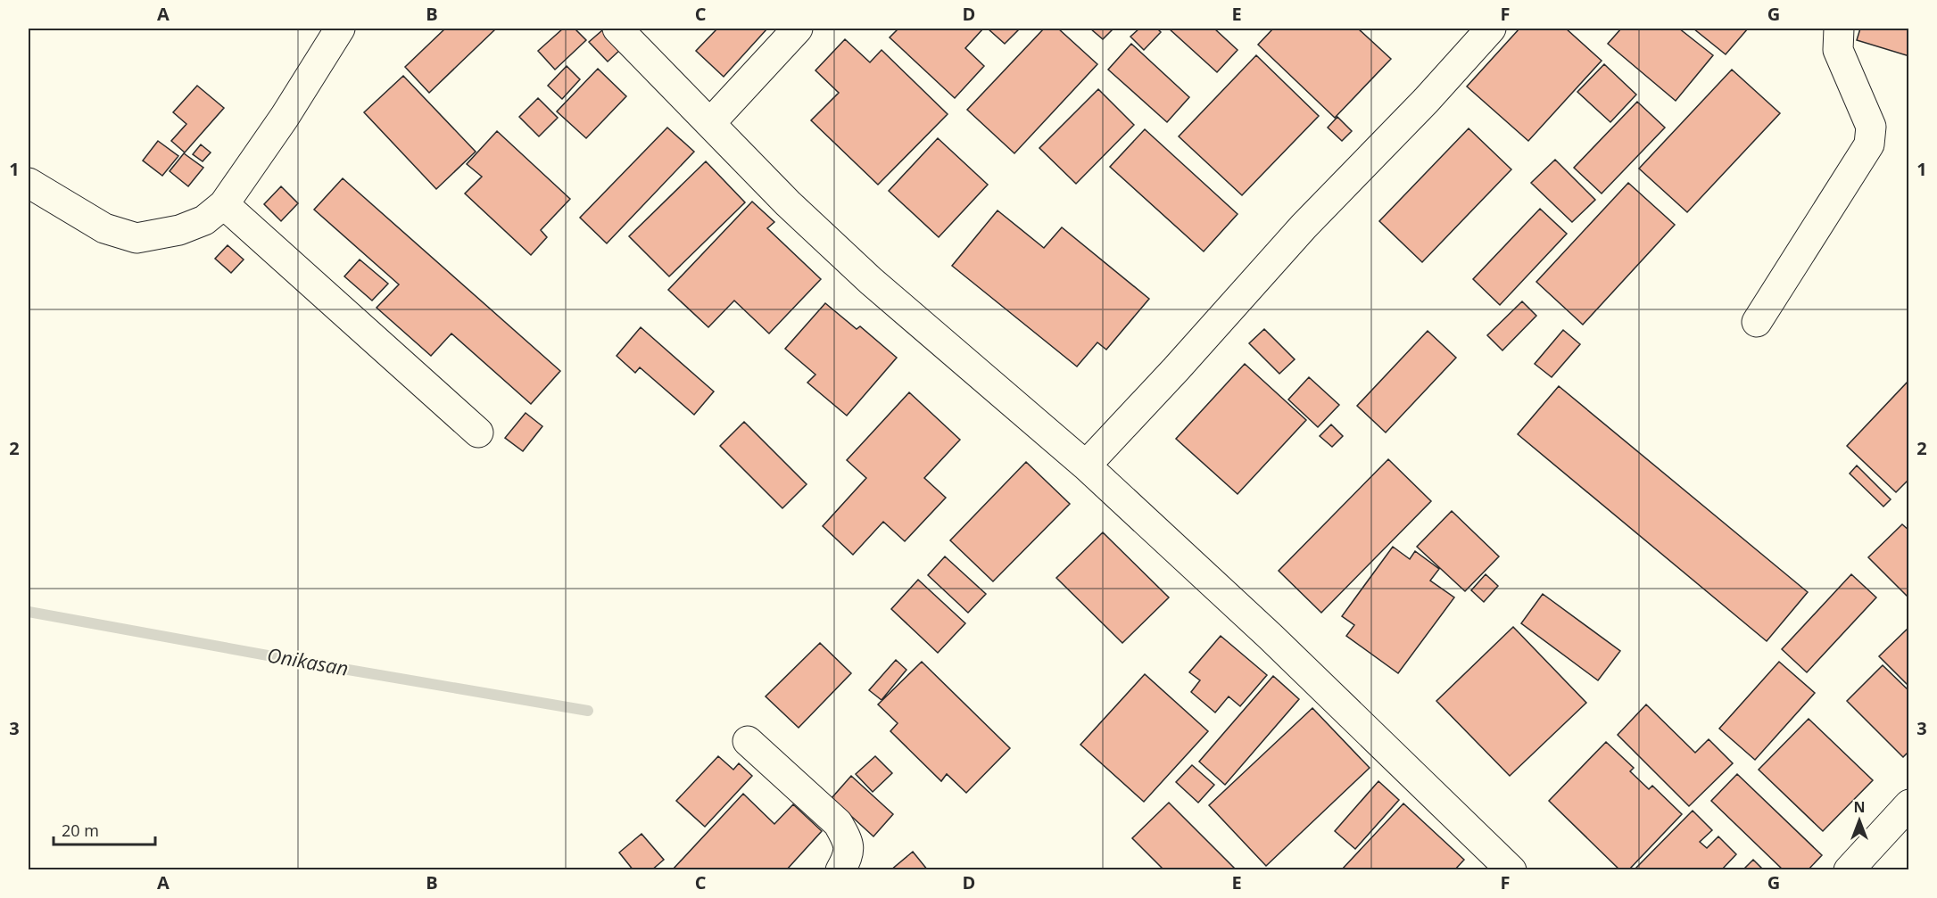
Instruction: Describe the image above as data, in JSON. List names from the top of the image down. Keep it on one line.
{"water":["Onikasan"],"scale_bar":"20 m","north":"top","grid":{"columns":["A","B","C","D","E","F","G"],"rows":["1","2","3"]}}
